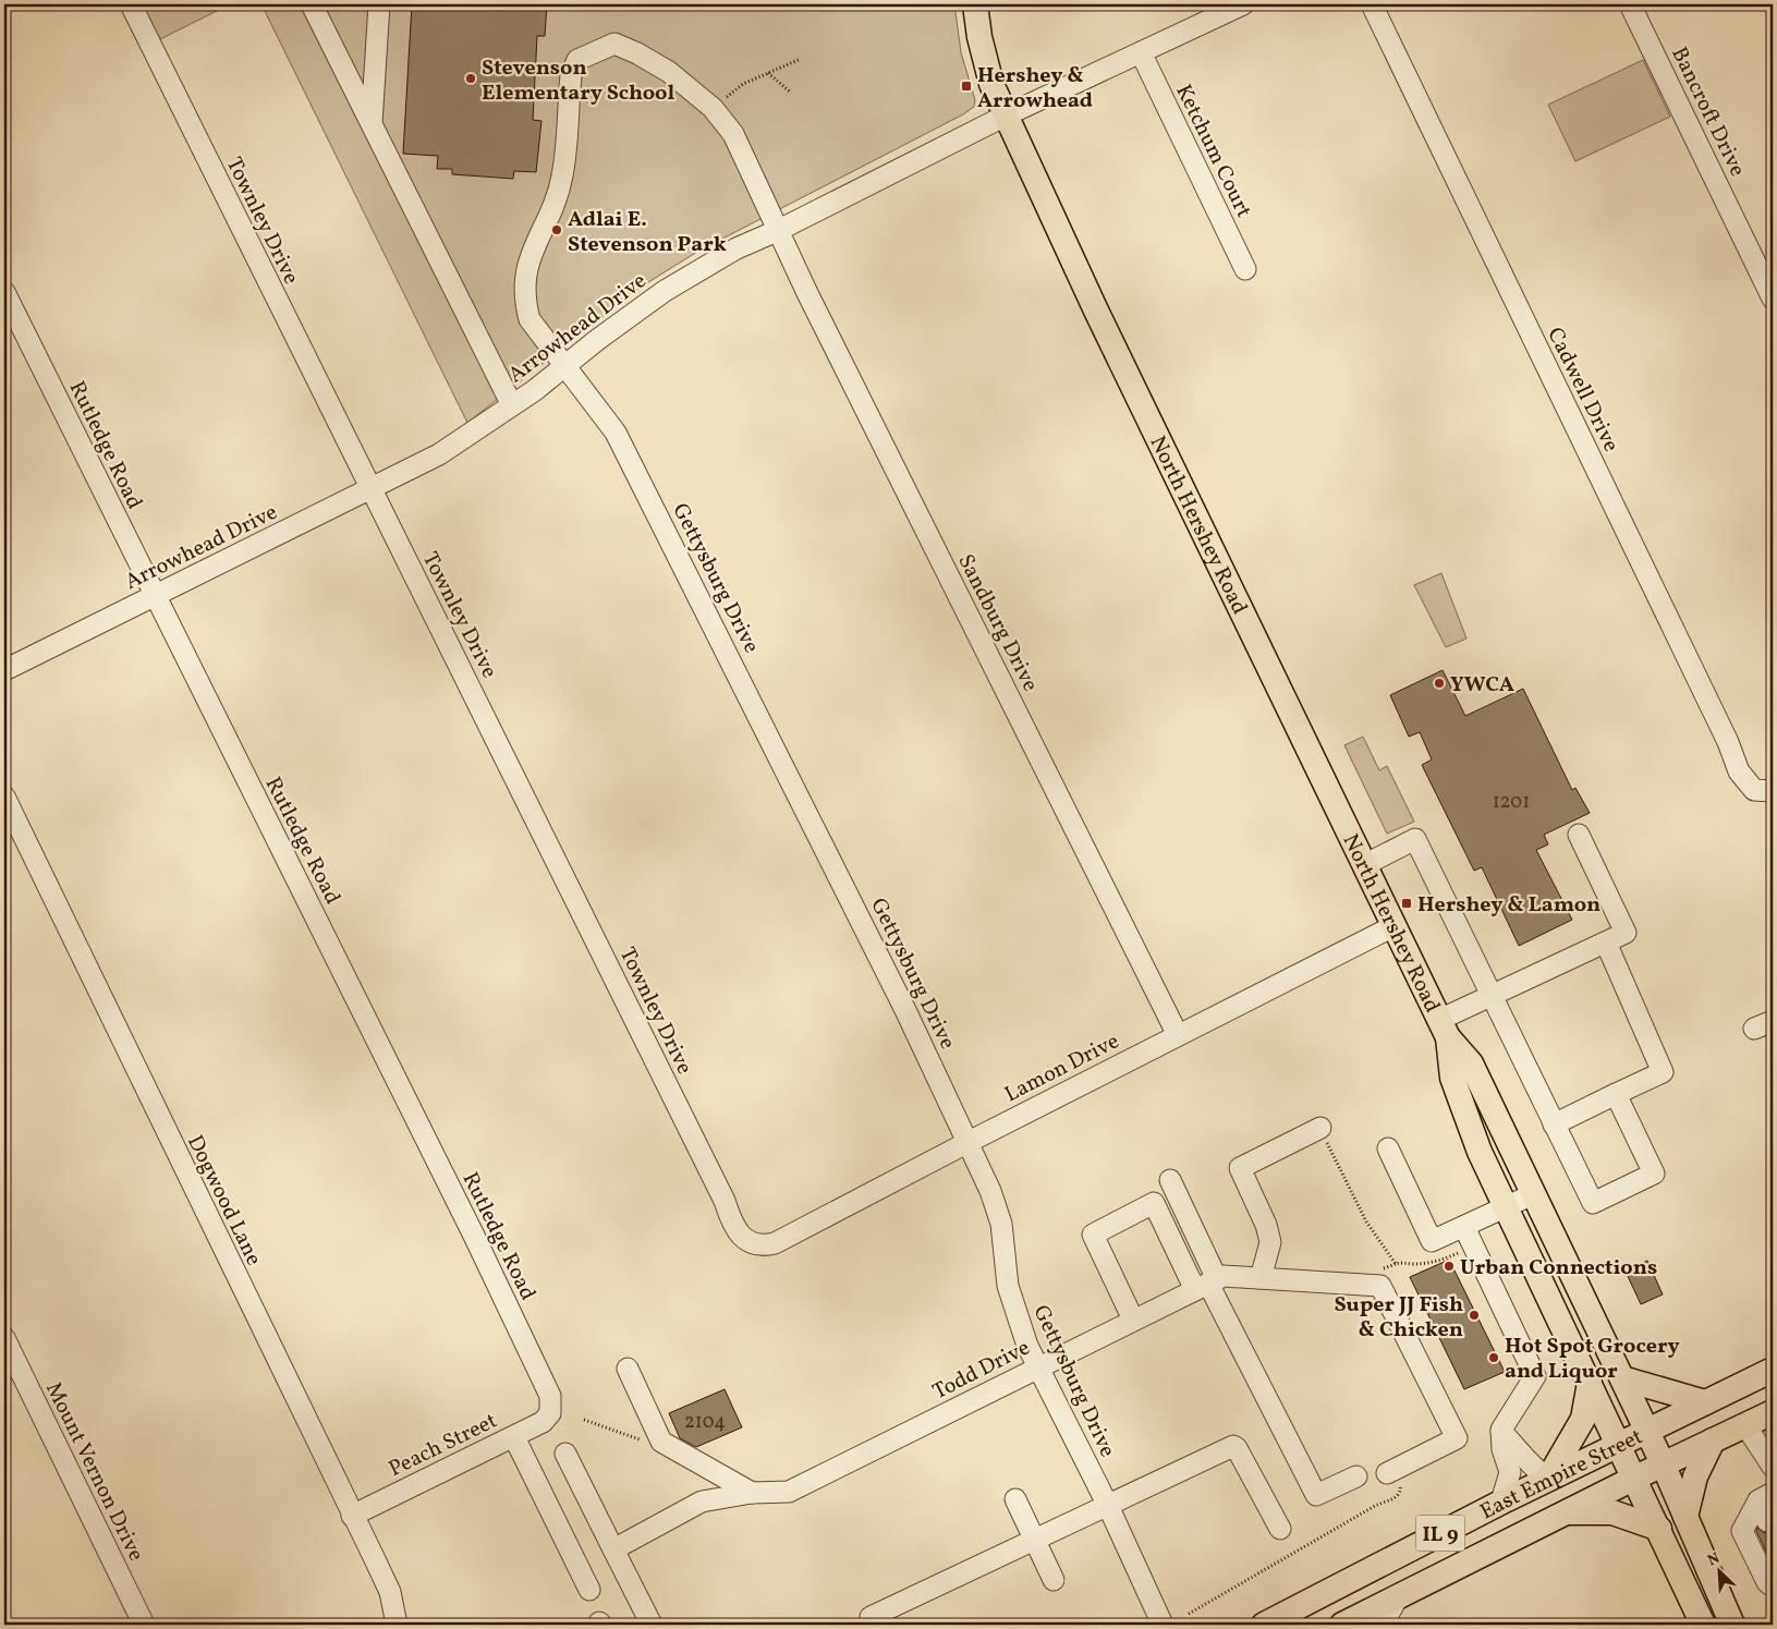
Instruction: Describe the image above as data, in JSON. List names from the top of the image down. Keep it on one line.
{"streets":{"main road":["North Hershey Road","East Empire Street","IL 9"],"street":["Bancroft Drive","Ketchum Court","Townley Drive","Arrowhead Drive","Cadwell Drive","Rutledge Road","Gettysburg Drive","Sandburg Drive","Lamon Drive","Dogwood Lane","Todd Drive","Peach Street","Mount Vernon Drive"]},"crossings":[["Ketchum Court","Arrowhead Drive"],["Townley Drive","Arrowhead Drive"],["Townley Drive","Lamon Drive"],["Arrowhead Drive","Rutledge Road"],["Arrowhead Drive","North Hershey Road"],["Arrowhead Drive","Gettysburg Drive"],["Arrowhead Drive","Sandburg Drive"],["Rutledge Road","Peach Street"],["North Hershey Road","Lamon Drive"],["North Hershey Road","East Empire Street"],["Gettysburg Drive","Sandburg Drive"],["Gettysburg Drive","Lamon Drive"],["Gettysburg Drive","Todd Drive"],["Sandburg Drive","Lamon Drive"],["Dogwood Lane","Peach Street"]],"places":{"other":["Stevenson Elementary School","Adlai E. Stevenson Park","YWCA","Urban Connections","Super JJ Fish & Chicken","Hot Spot Grocery and Liquor"],"transit":["Hershey & Arrowhead","Hershey & Lamon"]},"house_numbers":["1201","2104"],"north":"top left"}
